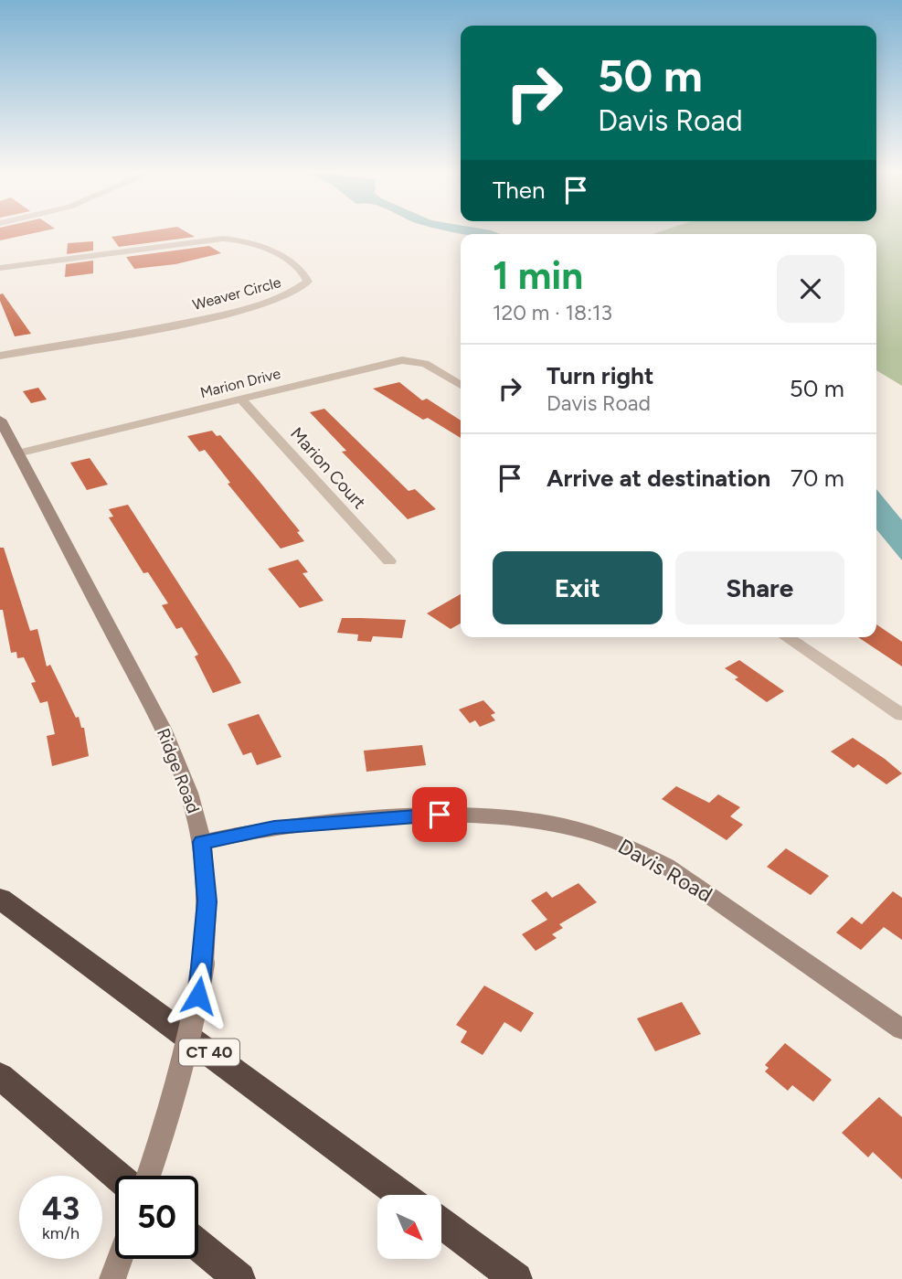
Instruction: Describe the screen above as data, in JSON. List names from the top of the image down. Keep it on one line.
{"streets":{"highway":["CT 40"],"main road":["Ridge Road","Davis Road"],"street":["Weaver Circle","Marion Drive","Marion Court"]},"crossings":[["Marion Drive","Marion Court"],["Marion Drive","Ridge Road"],["Ridge Road","Davis Road"]],"north":"bottom right","page":{"turn":["50 m","Davis Road"],"then":"Then","heading":["1 min","120 m · 18:13"],"list":[{"name":"Turn right","note":"Davis Road","value":"50 m"},{"name":"Arrive at destination","value":"70 m"}],"buttons":["Exit","Share"],"speed":"43 km/h","limit":"50"}}
